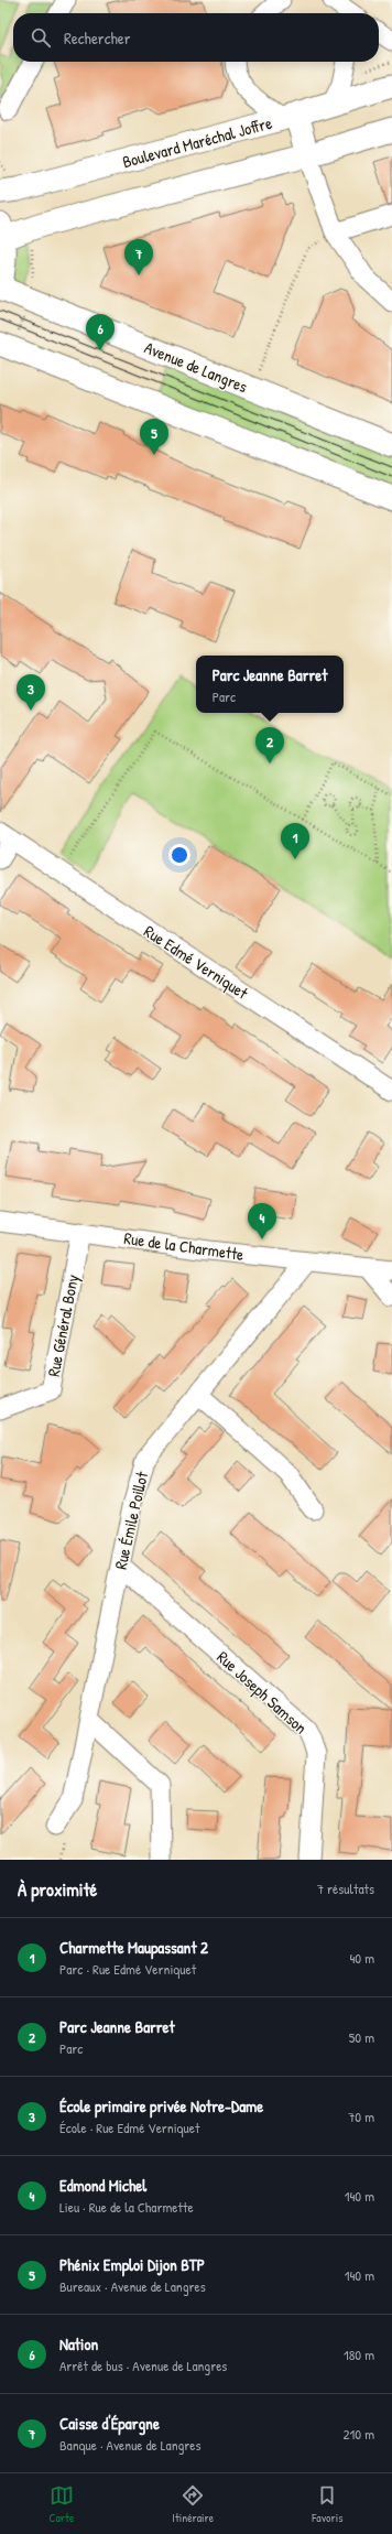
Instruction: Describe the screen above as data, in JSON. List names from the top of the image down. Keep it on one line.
{"streets":{"main road":["Boulevard Maréchal Joffre","Avenue de Langres"],"street":["Rue Edmé Verniquet","Rue de la Charmette","Rue Général Bony","Rue Émile Poillot","Rue Joseph Samson"]},"crossings":[["Rue de la Charmette","Rue Général Bony"],["Rue de la Charmette","Rue Émile Poillot"],["Rue Émile Poillot","Rue Joseph Samson"]],"page":{"search":"Rechercher","pins":["7","6","5","3","2","1","4"],"popup":["Parc Jeanne Barret","Parc"],"heading":["À proximité","7 résultats"],"list":[{"mark":"1","name":"Charmette Maupassant 2","note":"Parc · Rue Edmé Verniquet","value":"40 m"},{"mark":"2","name":"Parc Jeanne Barret","note":"Parc","value":"50 m"},{"mark":"3","name":"École primaire privée Notre-Dame","note":"École · Rue Edmé Verniquet","value":"70 m"},{"mark":"4","name":"Edmond Michel","note":"Lieu · Rue de la Charmette","value":"140 m"},{"mark":"5","name":"Phénix Emploi Dijon BTP","note":"Bureaux · Avenue de Langres","value":"140 m"},{"mark":"6","name":"Nation","note":"Arrêt de bus · Avenue de Langres","value":"180 m"},{"mark":"7","name":"Caisse d'Épargne","note":"Banque · Avenue de Langres","value":"210 m"}],"nav":["Carte","Itinéraire","Favoris"]}}
